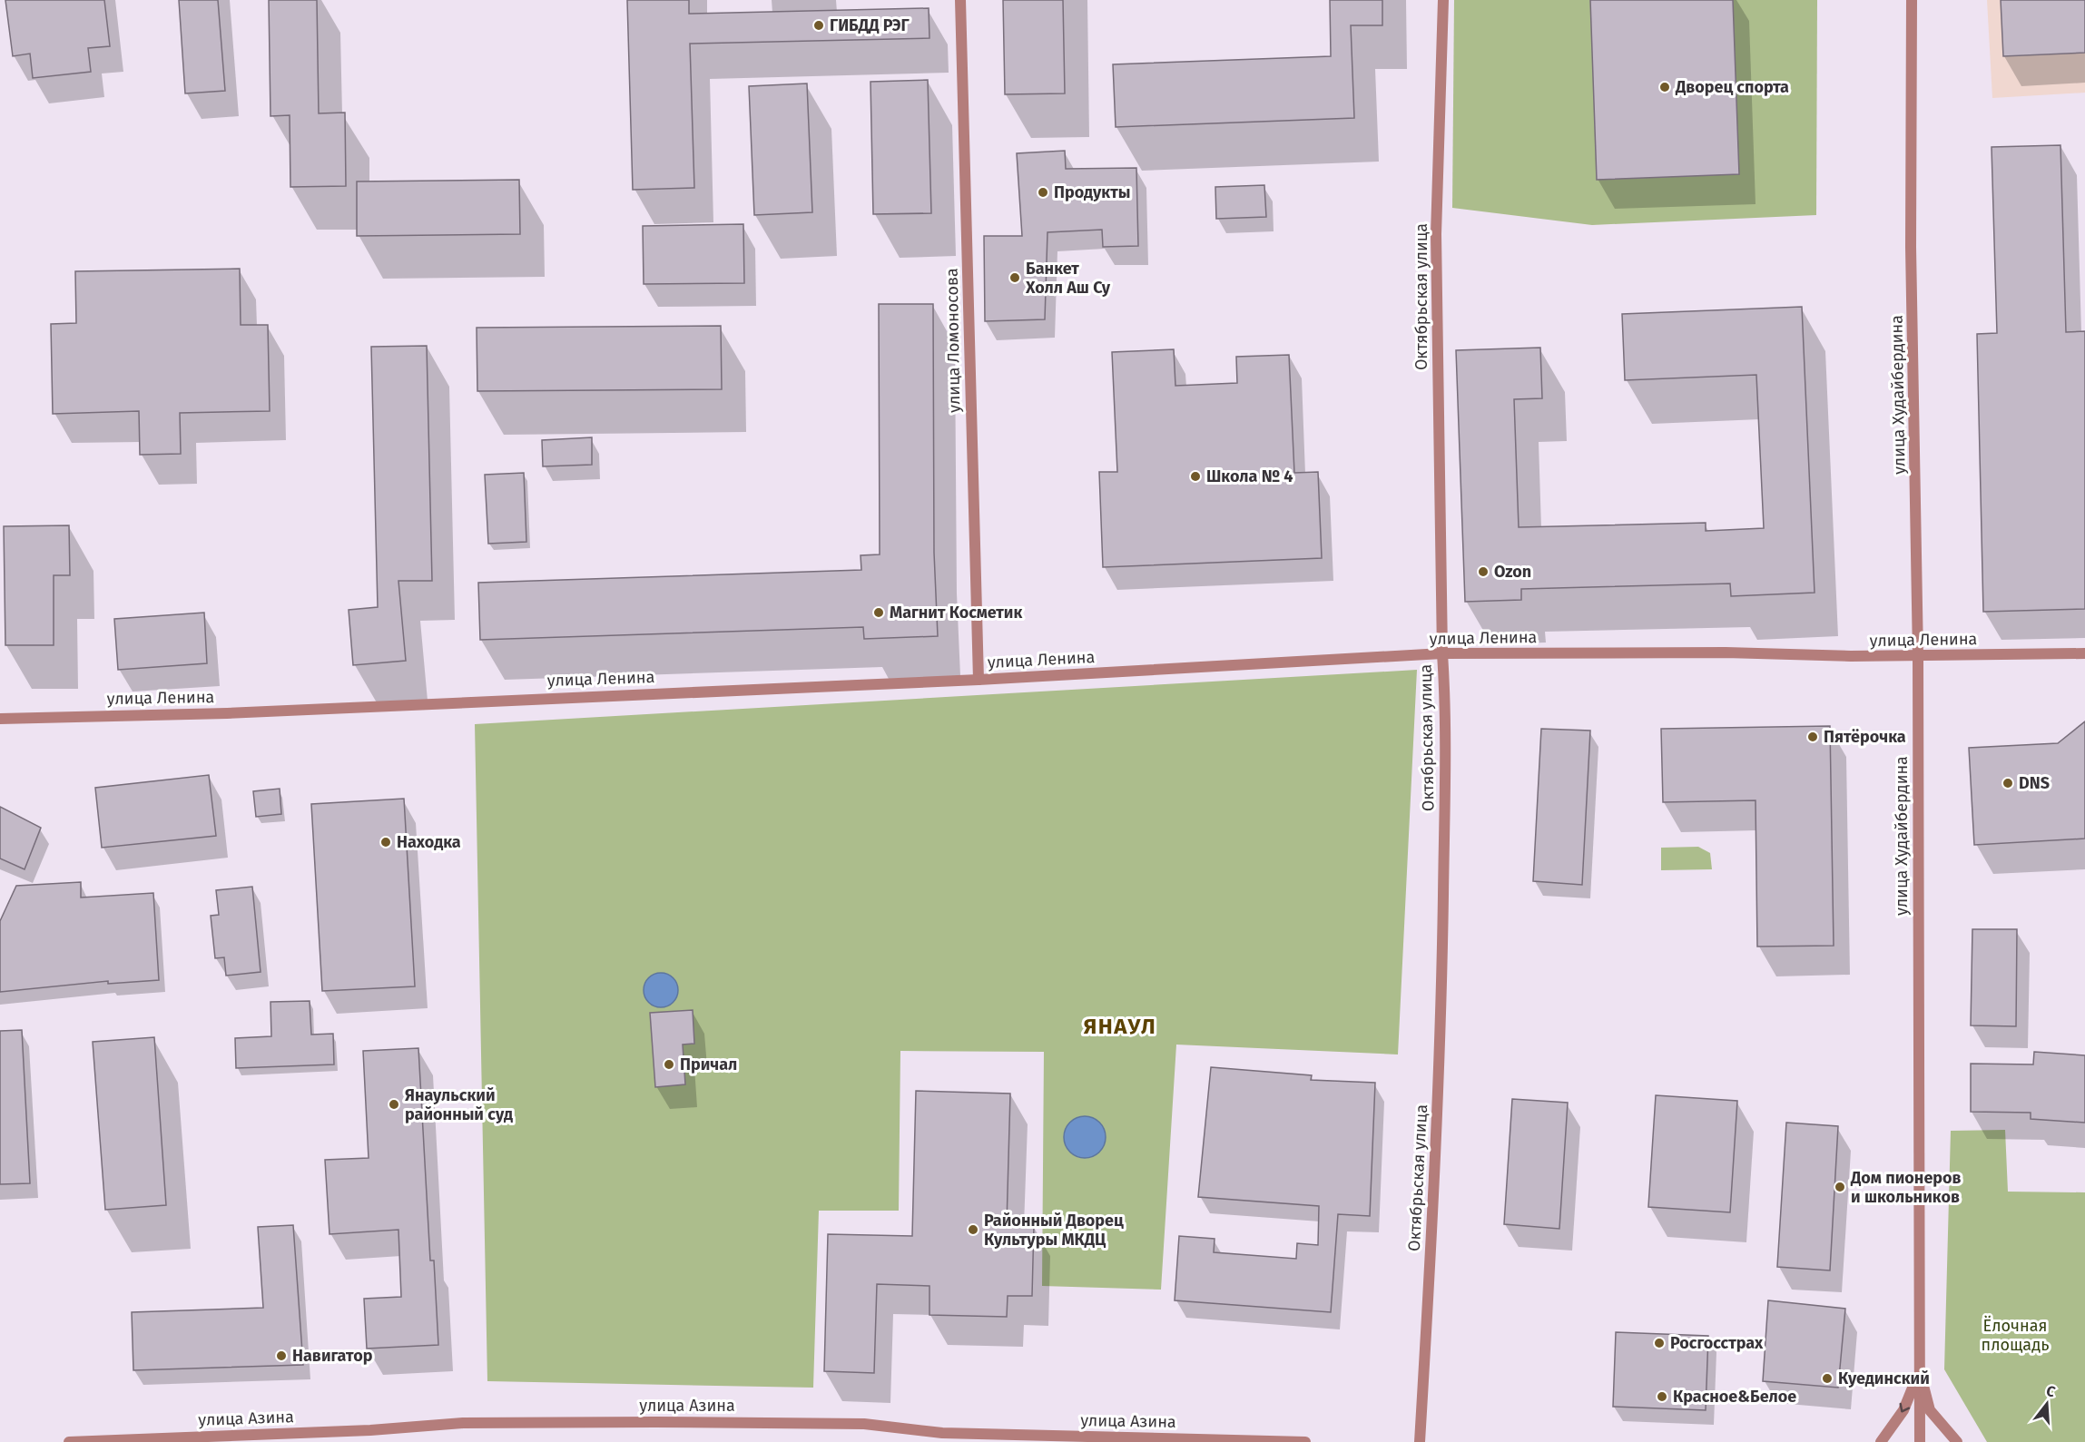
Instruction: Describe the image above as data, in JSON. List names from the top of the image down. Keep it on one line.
{"streets":{"street":["Октябрьская улица","улица Ломоносова","улица Худайбердина","улица Ленина","улица Азина"]},"crossings":[["Октябрьская улица","улица Ленина"],["улица Ломоносова","улица Ленина"],["улица Худайбердина","улица Ленина"]],"districts":["ЯНАУЛ"],"parks":["Ёлочная площадь"],"places":["ГИБДД РЭГ","Дворец спорта","Продукты","Банкет Холл Аш Су","Школа № 4","Ozon","Магнит Косметик","Пятёрочка","DNS","Находка","Причал","Янаульский районный суд","Дом пионеров и школьников","Районный Дворец Культуры МКДЦ","Росгосстрах","Навигатор","Куединский","Красное&Белое"],"north":"top"}
